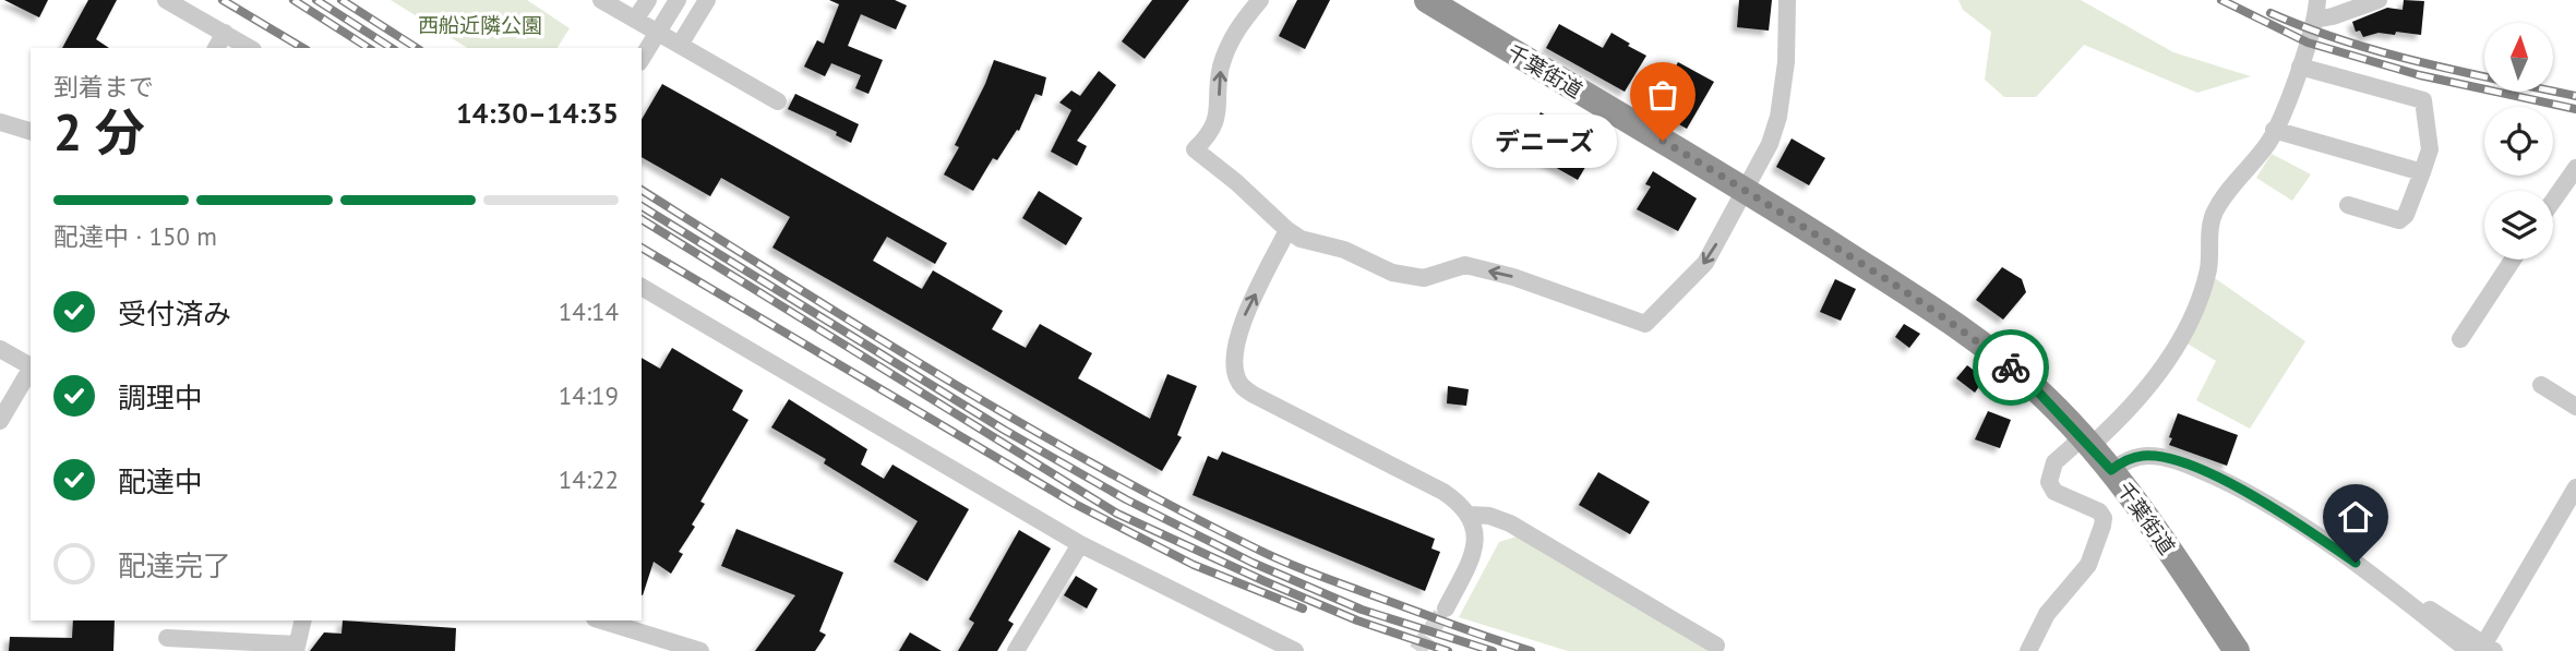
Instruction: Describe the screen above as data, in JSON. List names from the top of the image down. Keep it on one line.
{"streets":{"highway":["千葉街道"]},"parks":["西船近隣公園"],"places":["デニーズ"],"north":"top","page":{"heading":["2 分","到着まで","14:30–14:35"],"bubble":"デニーズ","bar":"配達中 · 150 m","list":[["受付済み","14:14"],["調理中","14:19"],["配達中","14:22"],"配達完了"]}}
